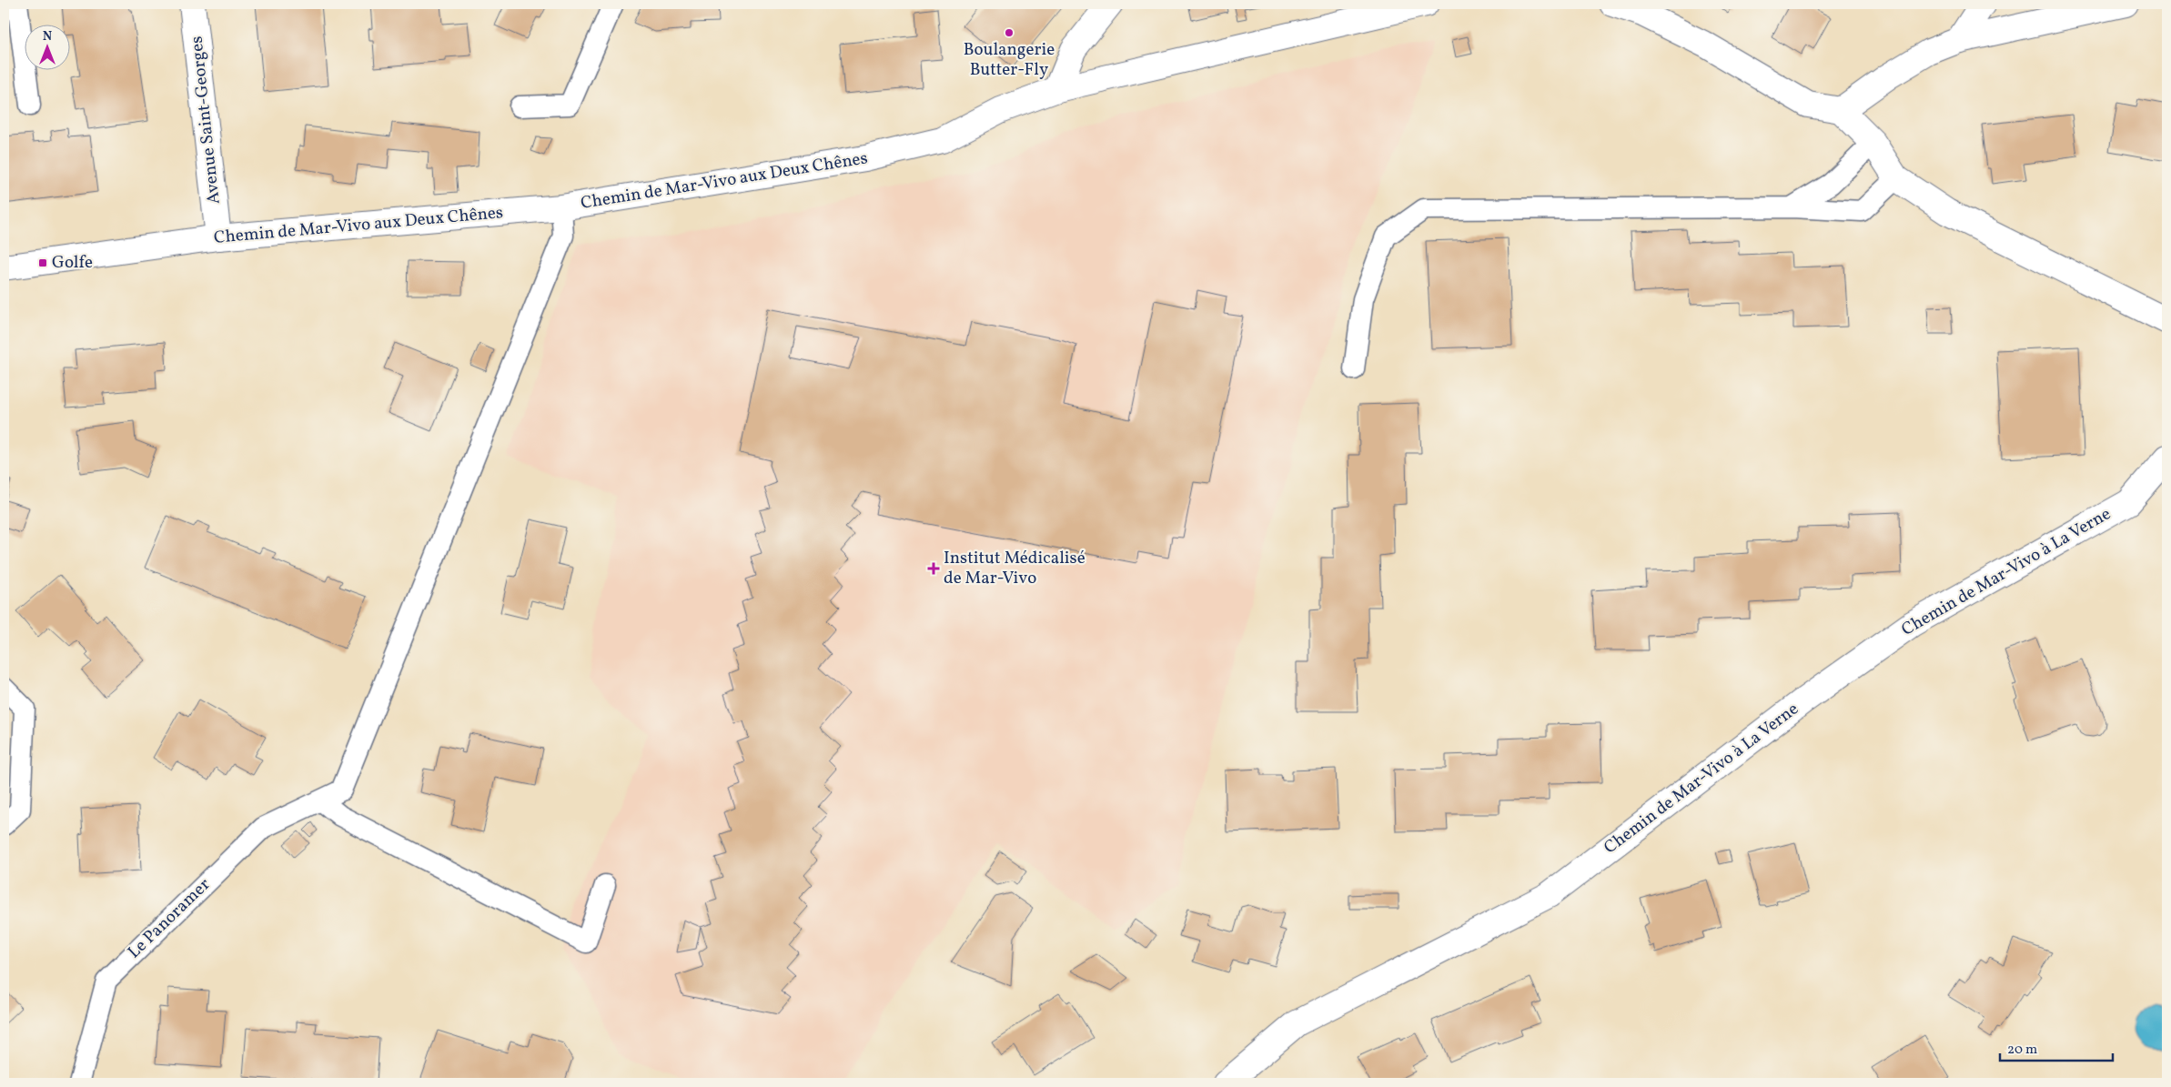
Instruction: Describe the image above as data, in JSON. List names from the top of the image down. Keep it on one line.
{"streets":{"street":["Avenue Saint-Georges","Chemin de Mar-Vivo aux Deux Chênes","Chemin de Mar-Vivo à La Verne"],"lane":["Le Panoramer"]},"crossings":[["Avenue Saint-Georges","Chemin de Mar-Vivo aux Deux Chênes"],["Chemin de Mar-Vivo aux Deux Chênes","Le Panoramer"]],"places":{"other":["Boulangerie Butter-Fly"],"transit":["Golfe"],"health":["Institut Médicalisé de Mar-Vivo"]},"scale_bar":"20 m","north":"top"}
